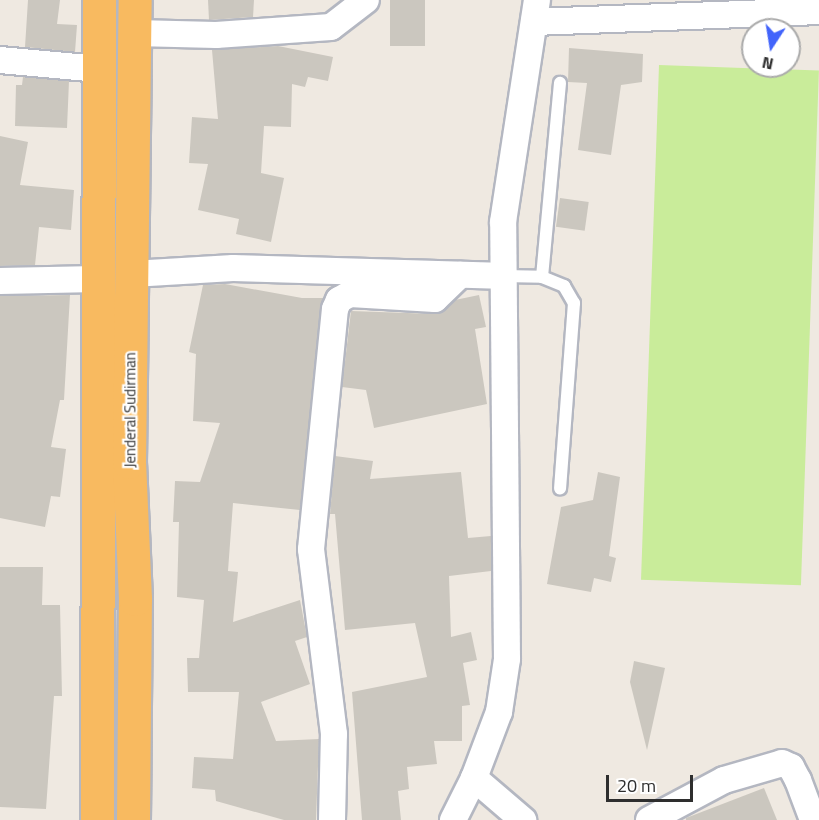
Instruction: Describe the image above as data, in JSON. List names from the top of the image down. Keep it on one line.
{"streets":{"highway":["Jenderal Sudirman"]},"scale_bar":"20 m","north":"bottom"}
